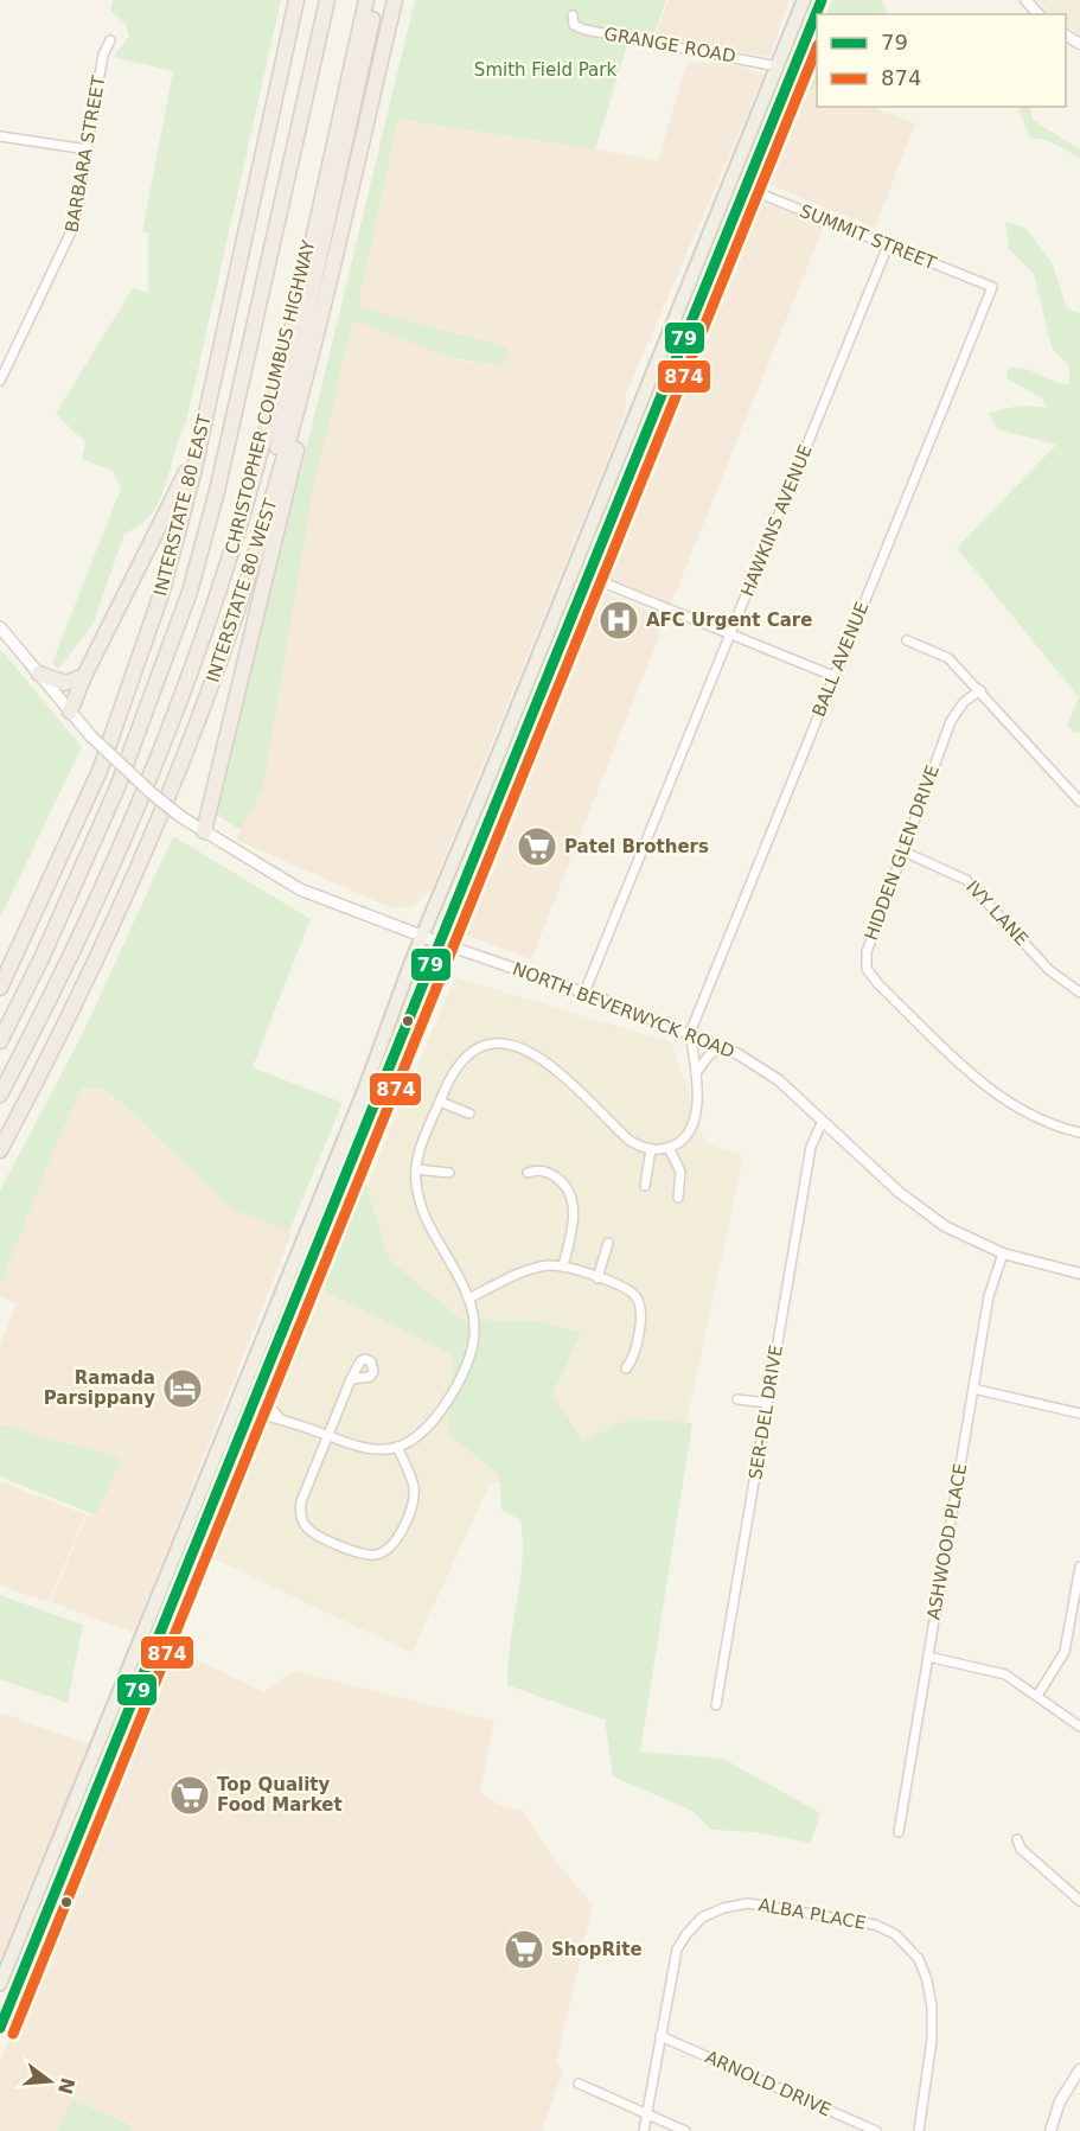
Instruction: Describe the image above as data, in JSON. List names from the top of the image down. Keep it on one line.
{"streets":{"highway":["CHRISTOPHER COLUMBUS HIGHWAY","INTERSTATE 80 EAST","INTERSTATE 80 WEST"],"street":["GRANGE ROAD","BARBARA STREET","SUMMIT STREET","HAWKINS AVENUE","BALL AVENUE","HIDDEN GLEN DRIVE","IVY LANE","NORTH BEVERWYCK ROAD","SER-DEL DRIVE","ASHWOOD PLACE","ALBA PLACE","ARNOLD DRIVE"]},"crossings":[["SUMMIT STREET","HAWKINS AVENUE"],["SUMMIT STREET","BALL AVENUE"],["HAWKINS AVENUE","NORTH BEVERWYCK ROAD"],["BALL AVENUE","NORTH BEVERWYCK ROAD"],["HIDDEN GLEN DRIVE","IVY LANE"],["NORTH BEVERWYCK ROAD","SER-DEL DRIVE"],["NORTH BEVERWYCK ROAD","ASHWOOD PLACE"],["ALBA PLACE","ARNOLD DRIVE"]],"parks":["Smith Field Park"],"places":{"hospital":["AFC Urgent Care"],"supermarket":["Patel Brothers","Top Quality Food Market","ShopRite"],"hotel":["Ramada Parsippany"]},"lines":["transit line 79","transit line 874"],"legend":["79","874"],"north":"right"}
